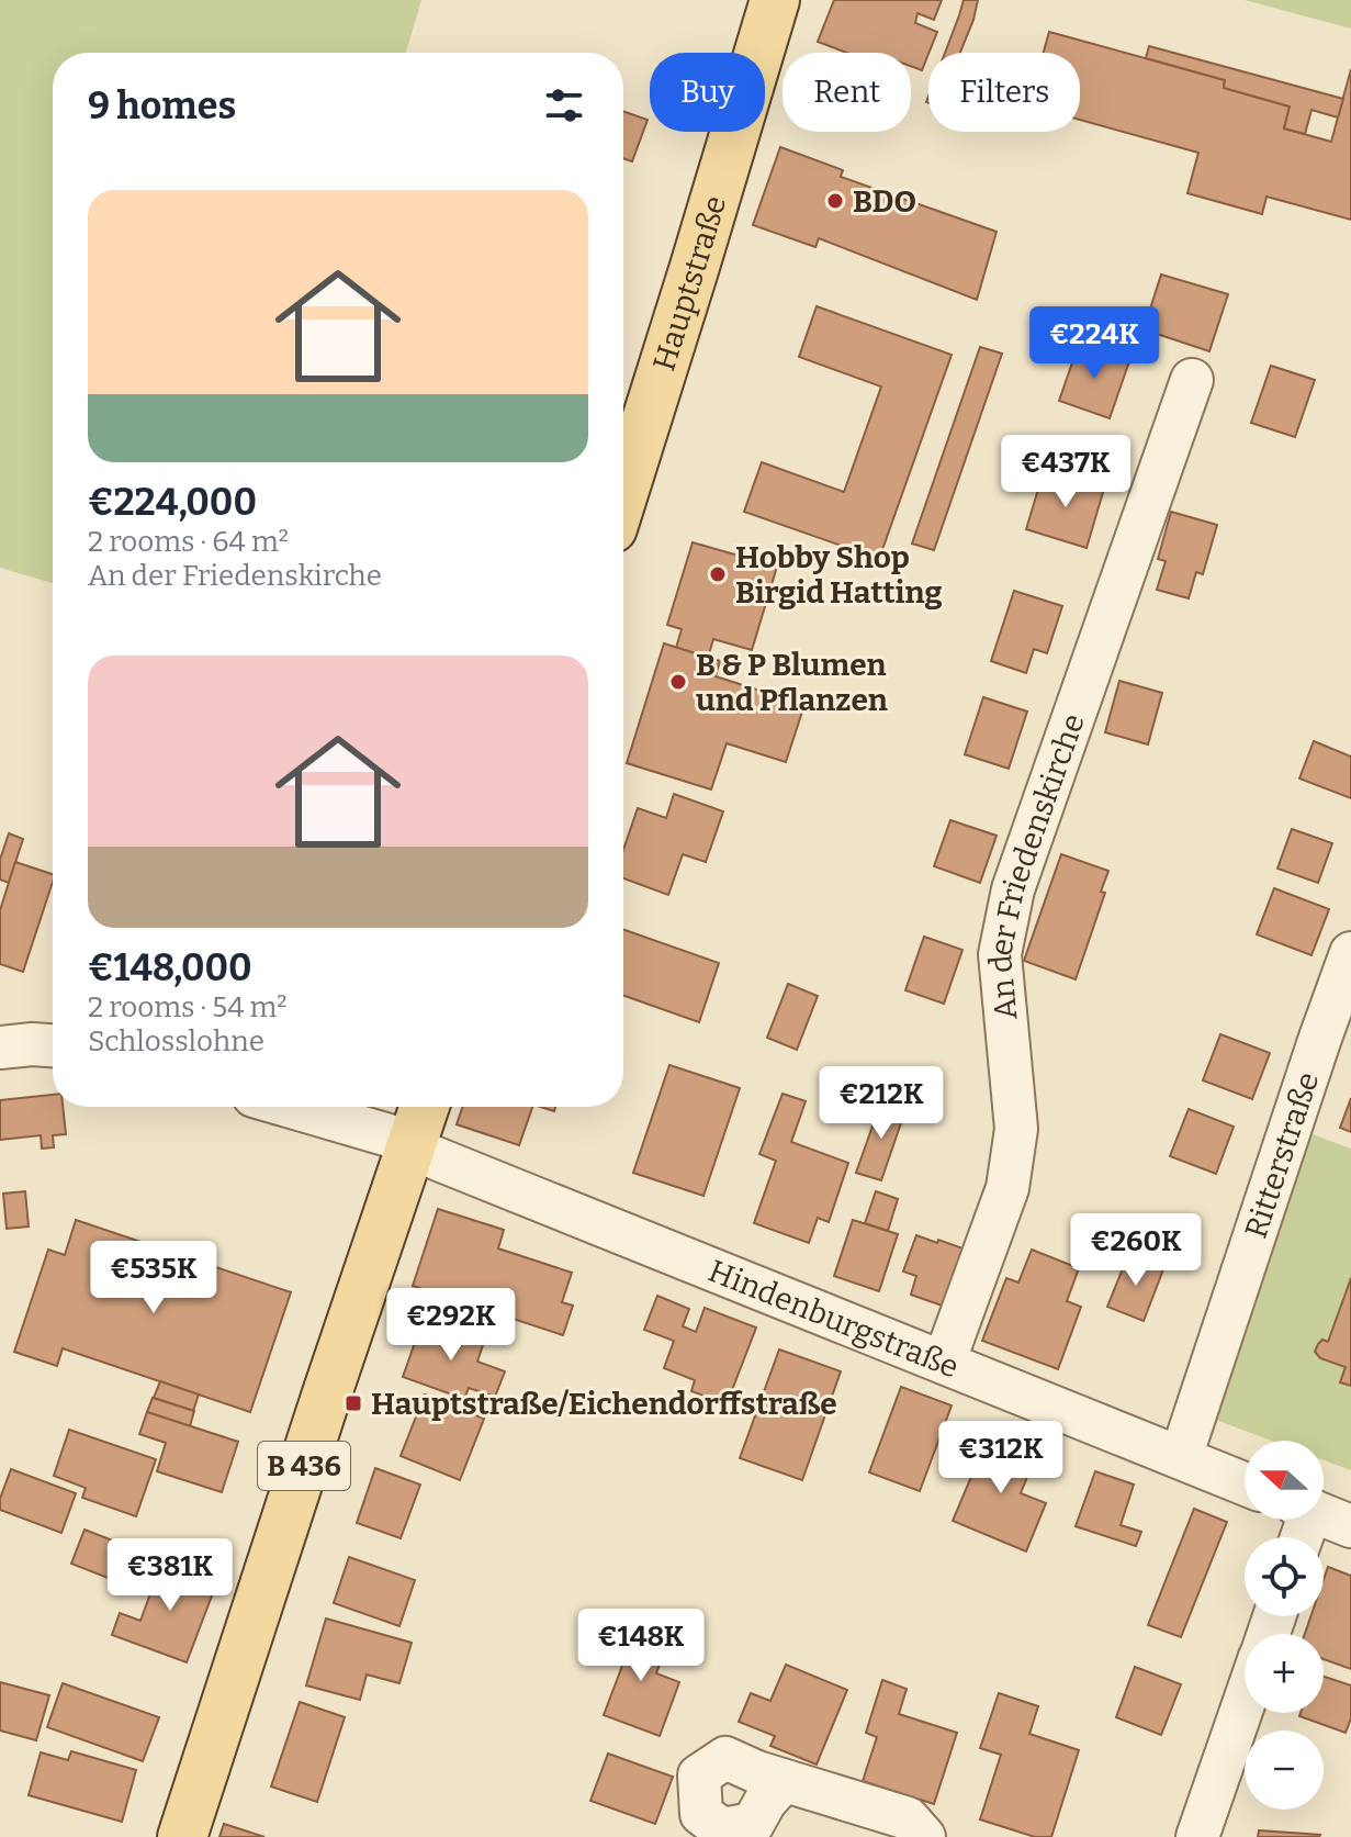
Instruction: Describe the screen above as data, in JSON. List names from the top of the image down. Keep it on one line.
{"streets":{"main road":["Hauptstraße","B 436"],"street":["An der Friedenskirche","Ritterstraße","Hindenburgstraße"]},"crossings":[["An der Friedenskirche","Hindenburgstraße"],["Ritterstraße","Hindenburgstraße"],["Hindenburgstraße","B 436"]],"places":{"other":["BDO","Hobby Shop Birgid Hatting","B & P Blumen und Pflanzen"],"transit":["Hauptstraße/Eichendorffstraße"]},"north":"left","page":{"chip":["Buy","Rent","Filters"],"heading":"9 homes","list":[{"name":"€224,000","note":"2 rooms · 64 m² · An der Friedenskirche"},{"name":"€148,000","note":"2 rooms · 54 m² · Schlosslohne"}],"price":["€224K","€437K","€212K","€260K","€535K","€292K","€312K","€381K","€148K"],"map_buttons":["+","−"]}}
